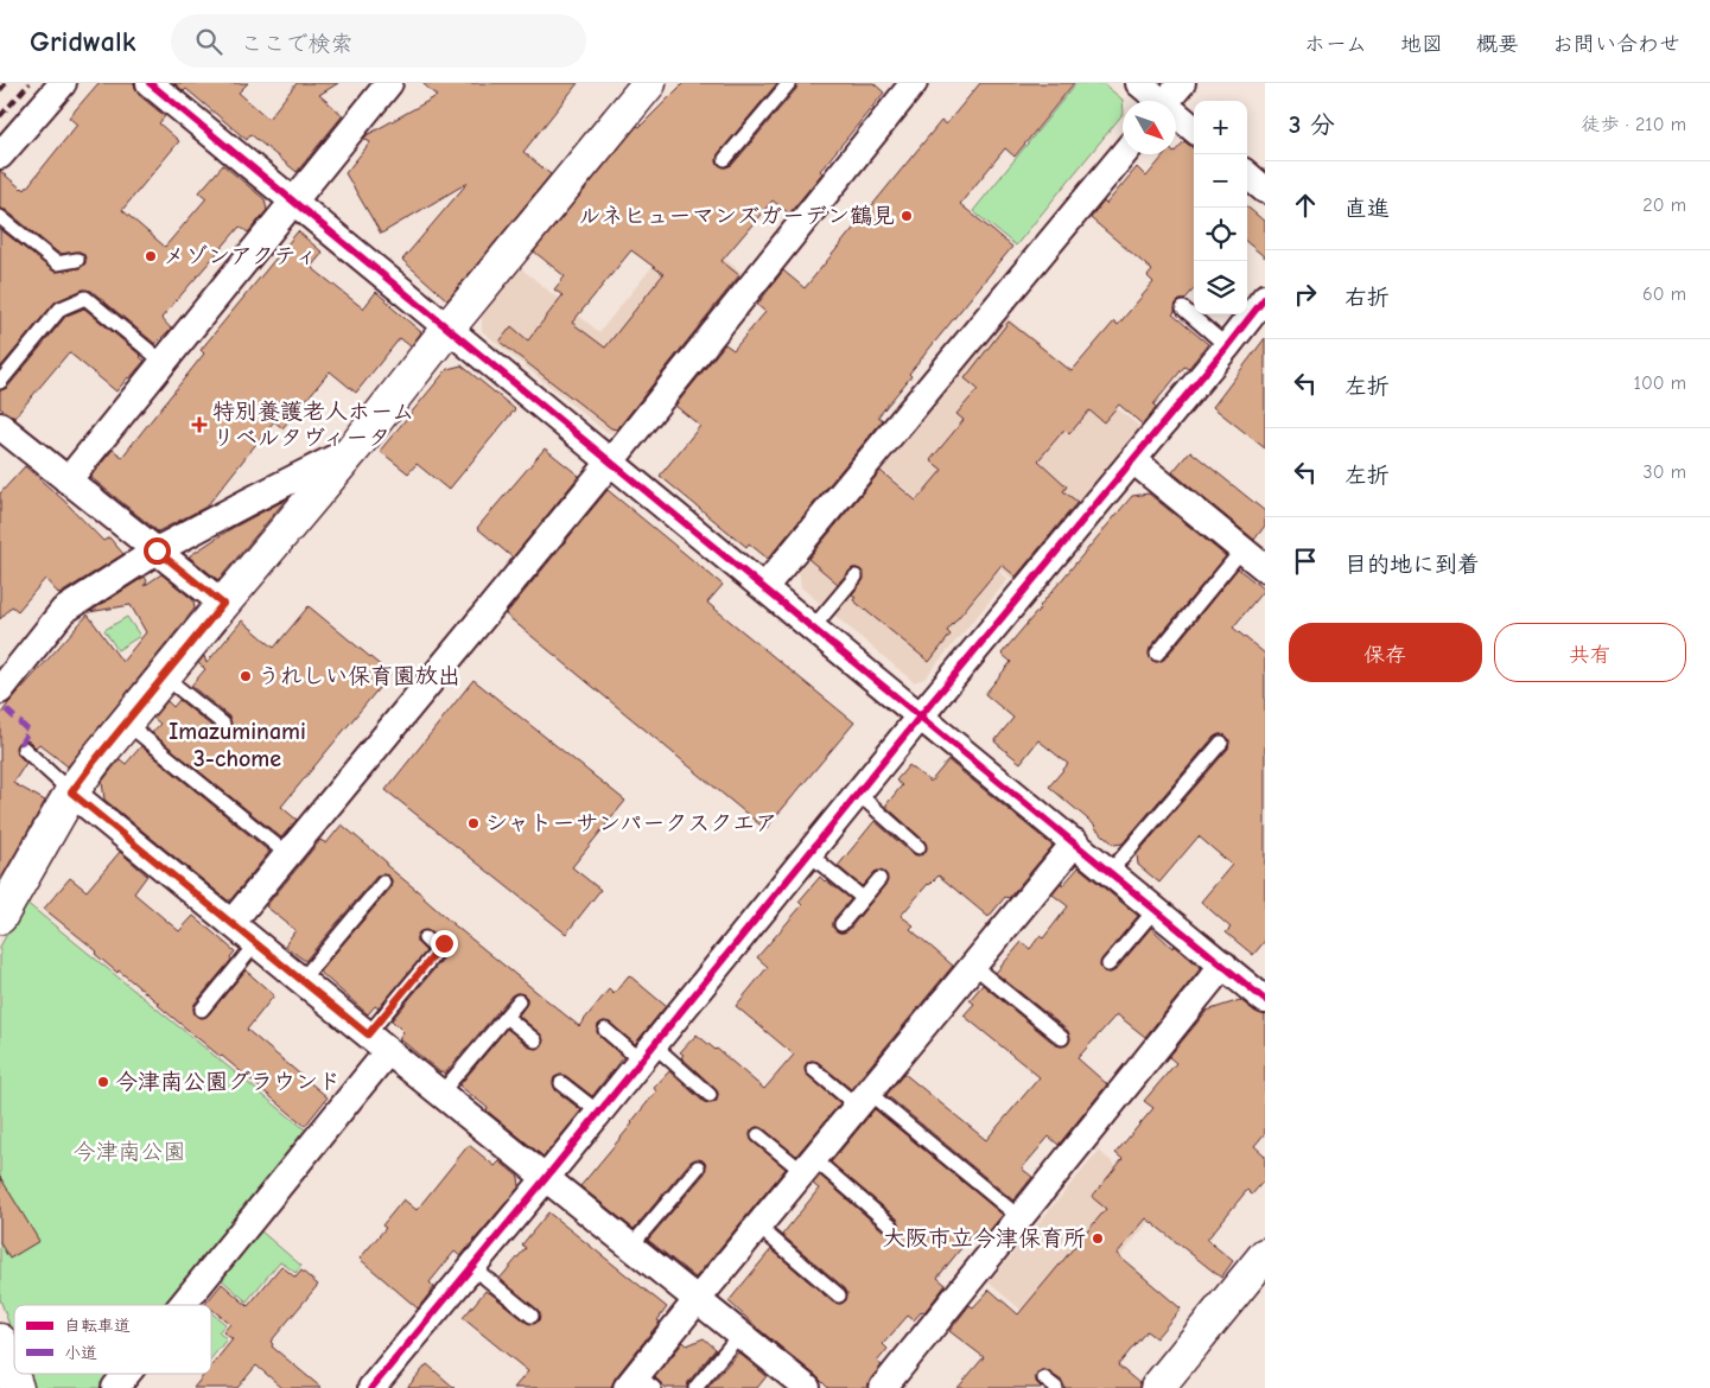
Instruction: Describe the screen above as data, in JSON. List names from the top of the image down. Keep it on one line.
{"districts":["Imazuminami 3-chome"],"parks":["今津南公園"],"places":{"other":["ルネヒューマンズガーデン鶴見","メゾンアクティ","うれしい保育園放出","シャトーサンパークスクエア","今津南公園グラウンド","大阪市立今津保育所"],"health":["特別養護老人ホーム リベルタヴィータ"]},"legend":["自転車道","小道"],"north":"bottom right","page":{"header":"Gridwalk","search":"ここで検索","nav":["ホーム","地図","概要","お問い合わせ"],"heading":["3 分","徒歩 · 210 m"],"map_buttons":["+","−"],"list":[["直進","20 m"],["右折","60 m"],["左折","100 m"],["左折","30 m"],"目的地に到着"],"buttons":["保存","共有"]}}
